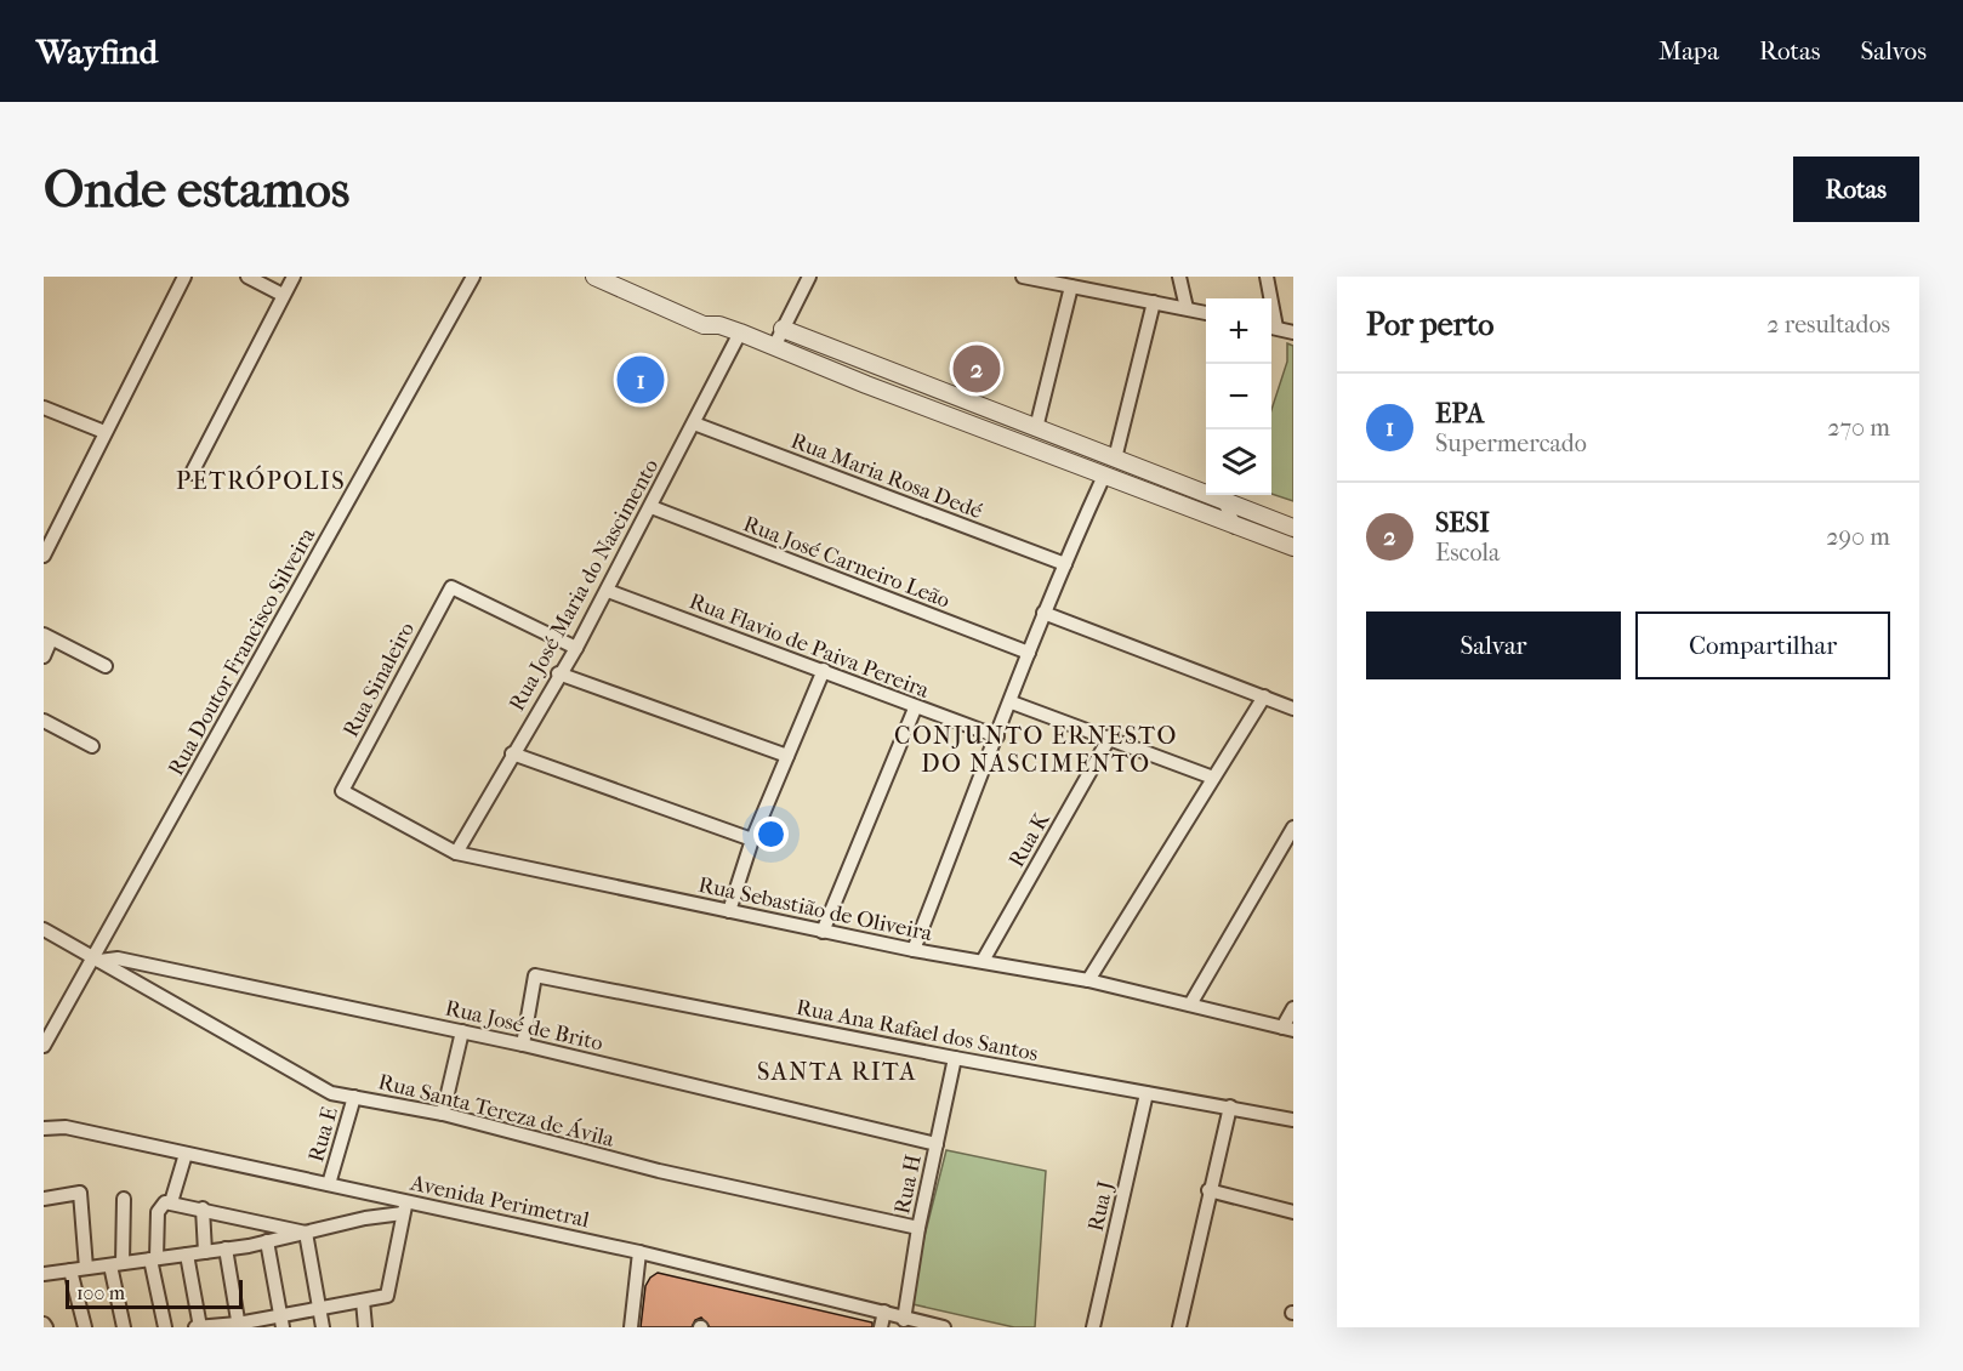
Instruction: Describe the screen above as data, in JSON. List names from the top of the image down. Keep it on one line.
{"streets":{"street":["Rua Maria Rosa Dedé","Rua José Carneiro Leão","Rua José Maria do Nascimento","Rua Flavio de Paiva Pereira","Rua Doutor Francisco Silveira","Rua Sinaleiro","Rua K","Rua Sebastião de Oliveira","Rua José de Brito","Rua Ana Rafael dos Santos","Rua Santa Tereza de Ávila","Rua E","Rua H","Avenida Perimetral","Rua J"]},"crossings":[["Rua Maria Rosa Dedé","Rua José Maria do Nascimento"],["Rua José Carneiro Leão","Rua José Maria do Nascimento"],["Rua José Maria do Nascimento","Rua Flavio de Paiva Pereira"],["Rua José Maria do Nascimento","Rua Sinaleiro"],["Rua José Maria do Nascimento","Rua Sebastião de Oliveira"],["Rua Doutor Francisco Silveira","Rua José de Brito"],["Rua Doutor Francisco Silveira","Rua Santa Tereza de Ávila"],["Rua Sinaleiro","Rua Sebastião de Oliveira"],["Rua K","Rua Sebastião de Oliveira"],["Rua José de Brito","Rua Ana Rafael dos Santos"],["Rua José de Brito","Rua Santa Tereza de Ávila"],["Rua José de Brito","Rua H"],["Rua Ana Rafael dos Santos","Rua H"],["Rua Ana Rafael dos Santos","Rua J"],["Rua Santa Tereza de Ávila","Rua E"],["Rua Santa Tereza de Ávila","Rua H"],["Rua E","Avenida Perimetral"],["Rua H","Avenida Perimetral"]],"districts":["PETRÓPOLIS","CONJUNTO ERNESTO DO NASCIMENTO","SANTA RITA"],"scale_bar":"100 m","page":{"header":"Wayfind","nav":["Mapa","Rotas","Salvos"],"buttons":["Rotas",["Salvar","Compartilhar"]],"title":"Onde estamos","heading":["Por perto","2 resultados"],"map_buttons":["+","−"],"pins":["2","1"],"list":[{"mark":"1","name":"EPA","note":"Supermercado","value":"270 m"},{"mark":"2","name":"SESI","note":"Escola","value":"290 m"}],"scale":"100 m"}}
